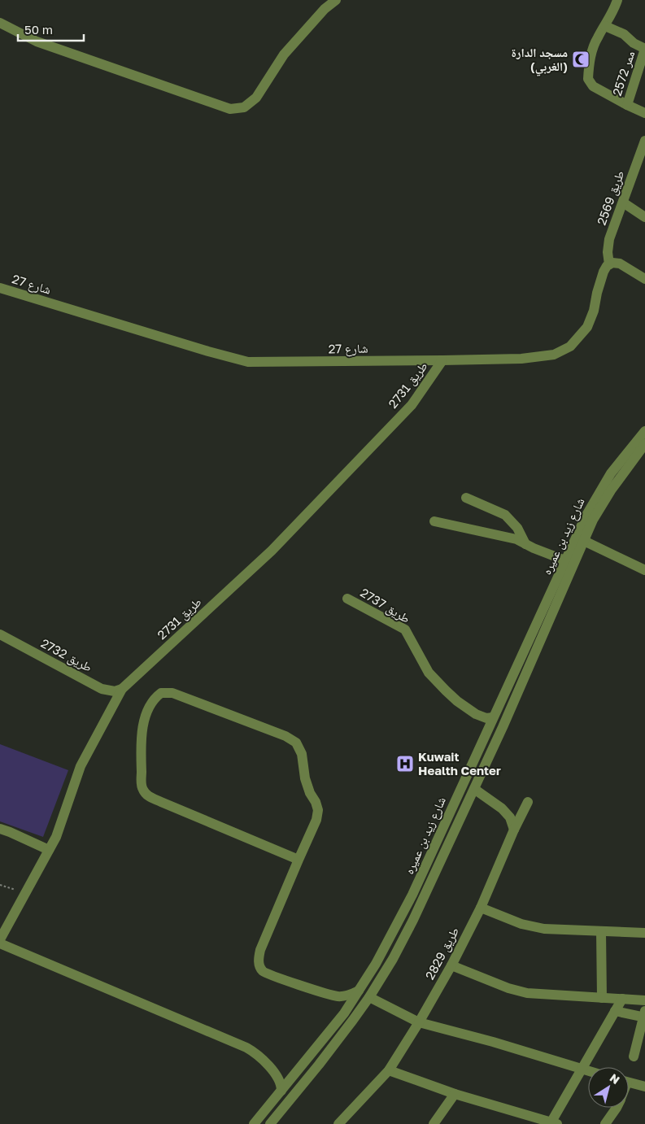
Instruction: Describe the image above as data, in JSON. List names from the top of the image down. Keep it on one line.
{"streets":{"street":["ممر 2572","طريق 2569","شارع 27","طريق 2731","شارع زيد بن عميره","طريق 2737","طريق 2732","طريق 2829"]},"crossings":[["طريق 2569","شارع 27"],["شارع 27","طريق 2731"],["طريق 2731","طريق 2732"],["شارع زيد بن عميره","طريق 2737"]],"places":{"mosque":["مسجد الدارة (الغربي)"],"hospital":["Kuwait Health Center"]},"scale_bar":"50 m","north":"top right"}
